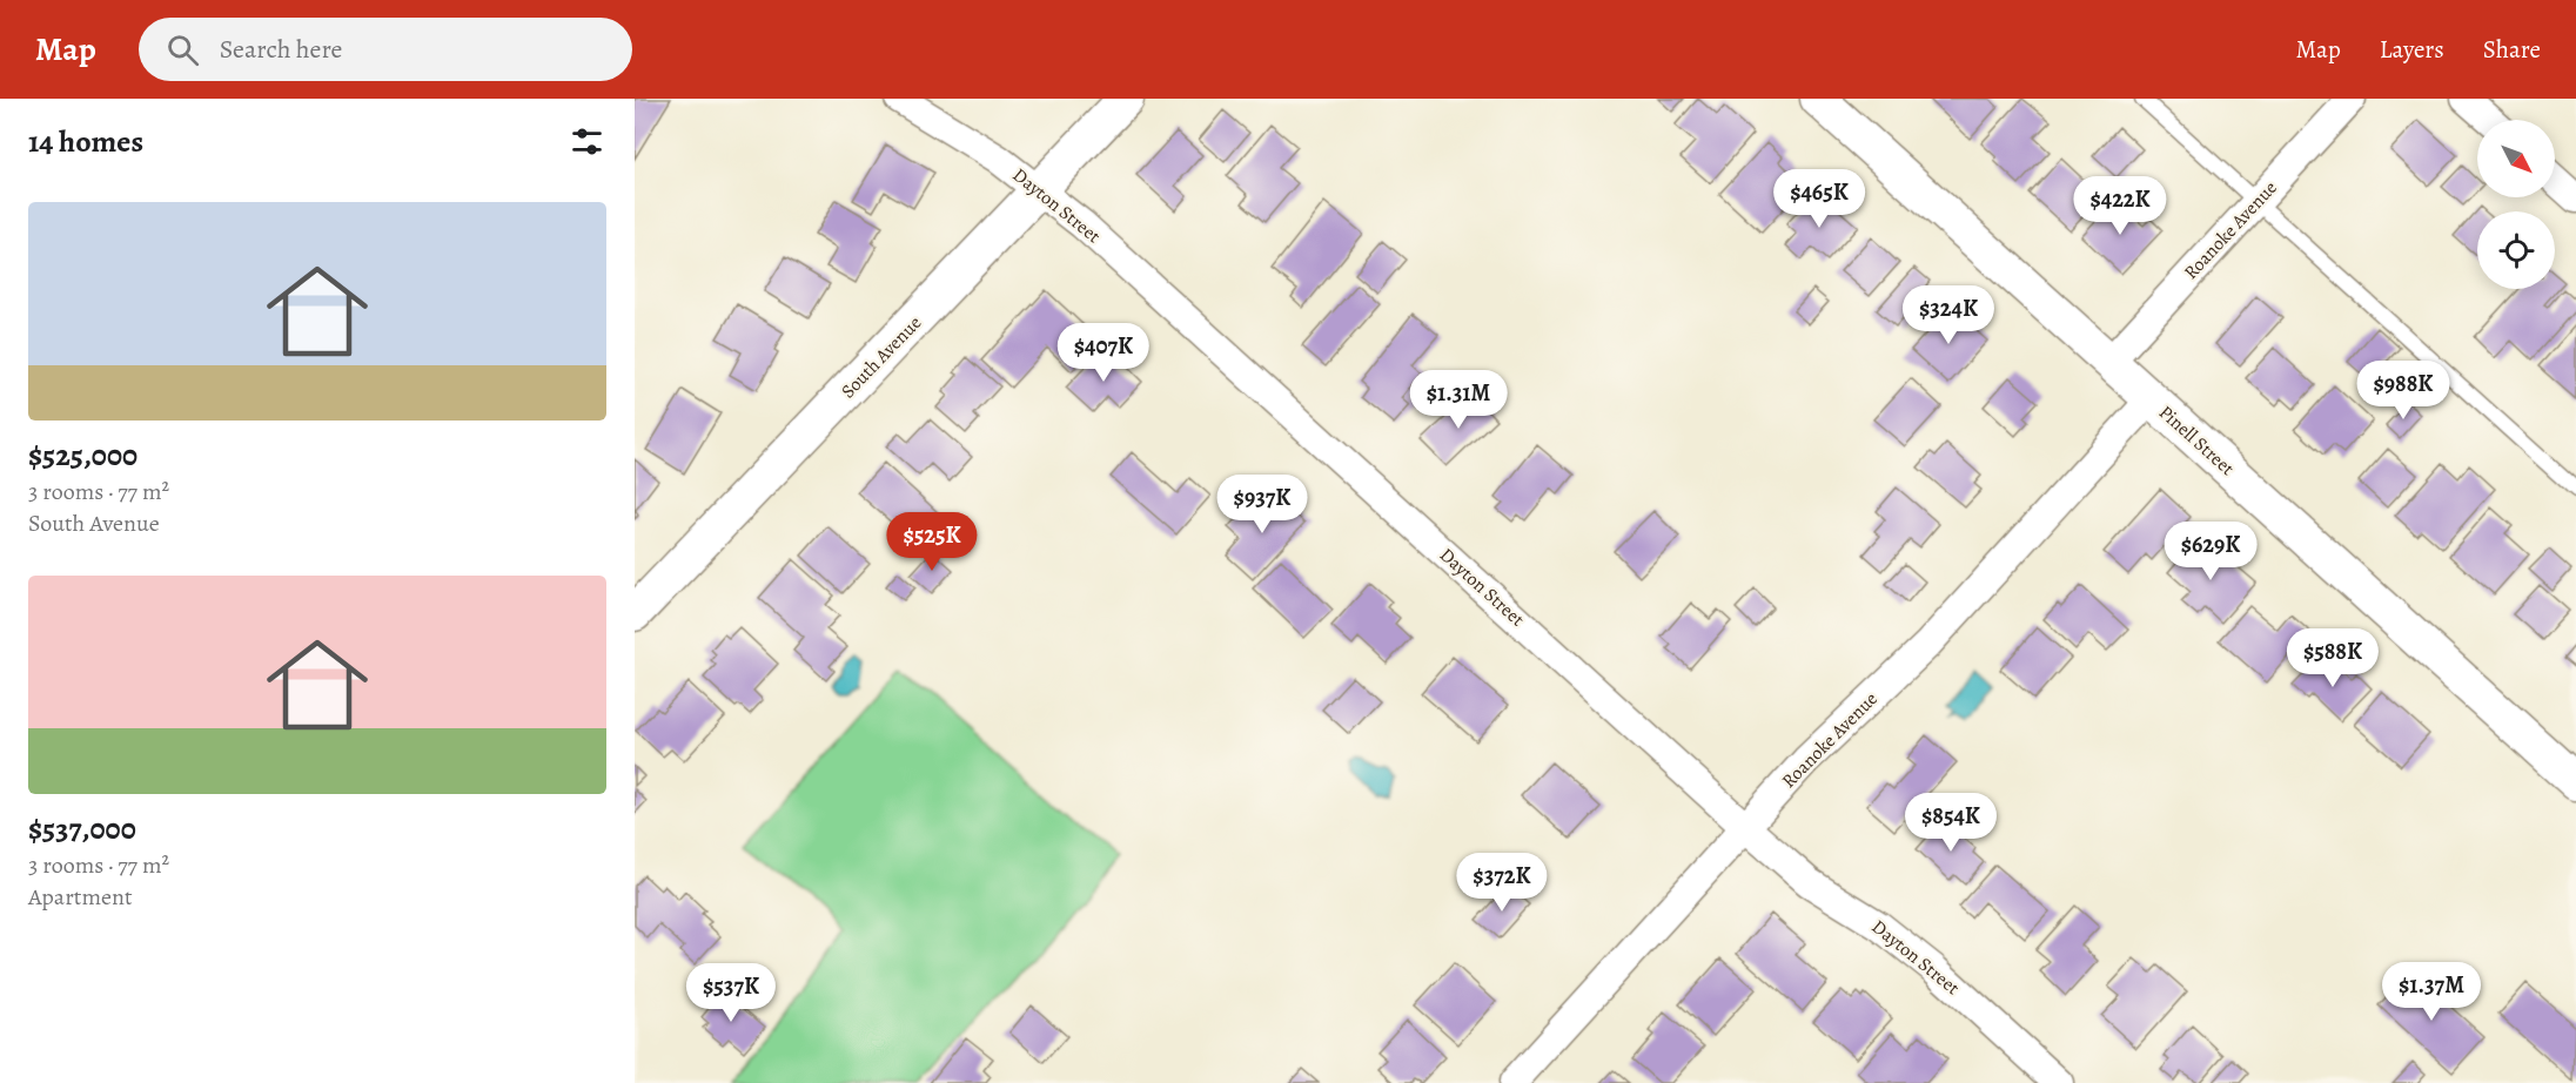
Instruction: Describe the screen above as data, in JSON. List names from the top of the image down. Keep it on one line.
{"streets":{"street":["Dayton Street","Roanoke Avenue","South Avenue","Pinell Street"]},"crossings":[["Dayton Street","Roanoke Avenue"],["Dayton Street","South Avenue"],["Roanoke Avenue","Pinell Street"]],"north":"bottom right","page":{"header":"Map","search":"Search here","nav":["Map","Layers","Share"],"heading":"14 homes","price":["$465K","$422K","$324K","$407K","$988K","$1.31M","$937K","$525K","$629K","$588K","$854K","$372K","$1.37M","$537K"],"list":[{"name":"$525,000","note":"3 rooms · 77 m² · South Avenue"},{"name":"$537,000","note":"3 rooms · 77 m² · Apartment"}]}}
